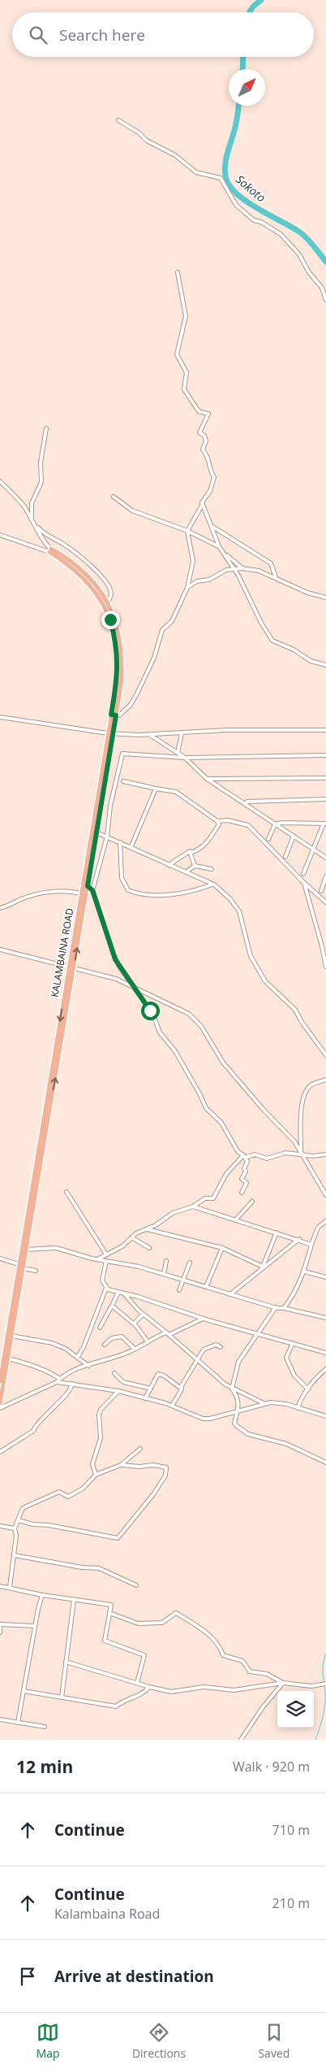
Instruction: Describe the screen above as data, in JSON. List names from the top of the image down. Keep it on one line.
{"streets":{"main road":["KALAMBAINA ROAD"]},"water":["Sokoto"],"north":"top right","page":{"search":"Search here","heading":["12 min","Walk · 920 m"],"list":[["Continue","710 m"],["Continue","Kalambaina Road","210 m"],"Arrive at destination"],"nav":["Map","Directions","Saved"]}}
